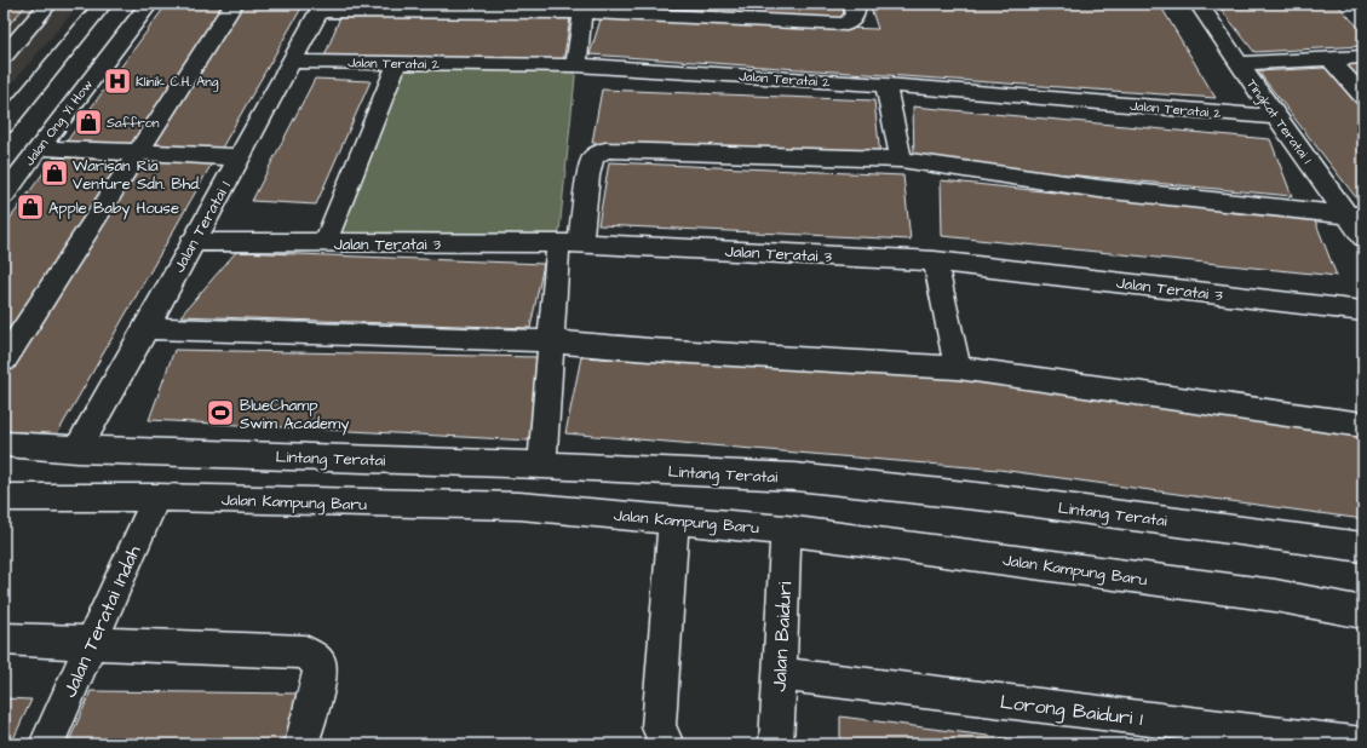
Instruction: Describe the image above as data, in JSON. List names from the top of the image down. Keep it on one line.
{"streets":{"street":["Jalan Teratai 2","Tingkat Teratai 1","Jalan Ong Yi How","Jalan Teratai 1","Jalan Teratai 3","Lintang Teratai","Jalan Kampung Baru","Jalan Teratai Indah","Jalan Baiduri","Lorong Baiduri 1"]},"crossings":[["Jalan Teratai 2","Tingkat Teratai 1"],["Jalan Teratai 2","Jalan Teratai 1"],["Jalan Teratai 1","Jalan Teratai 3"],["Jalan Teratai 1","Lintang Teratai"],["Jalan Kampung Baru","Jalan Teratai Indah"],["Jalan Kampung Baru","Jalan Baiduri"],["Jalan Baiduri","Lorong Baiduri 1"]],"places":{"hospital":["Klinik C.H. Ang"],"shop":["Saffron","Warisan Ria Venture Sdn. Bhd.","Apple Baby House"],"sports":["BlueChamp Swim Academy"]}}
